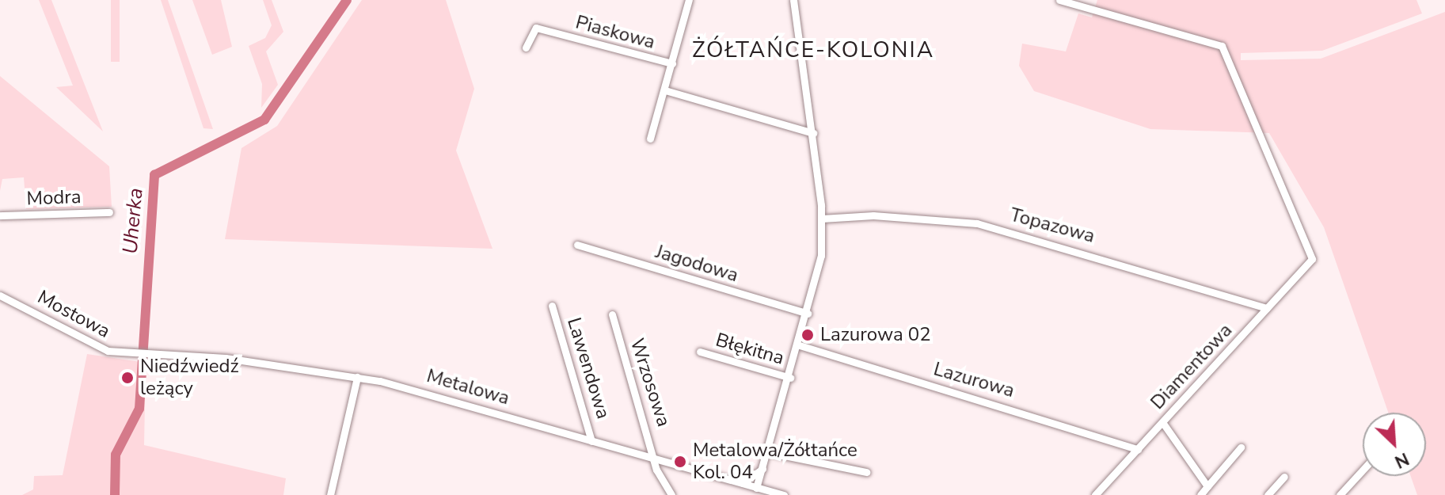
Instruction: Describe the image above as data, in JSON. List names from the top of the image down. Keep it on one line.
{"streets":{"street":["Piaskowa","Modra","Topazowa","Jagodowa","Mostowa","Błękitna","Diamentowa","Lawendowa","Lazurowa","Wrzosowa","Metalowa"]},"crossings":[["Topazowa","Diamentowa"],["Mostowa","Metalowa"],["Diamentowa","Lazurowa"],["Lawendowa","Metalowa"],["Wrzosowa","Metalowa"]],"districts":["ŻÓŁTAŃCE-KOLONIA"],"water":["Uherka"],"places":["Lazurowa 02","Niedźwiedź leżący","Metalowa/Żółtańce Kol. 04"],"north":"bottom right"}
